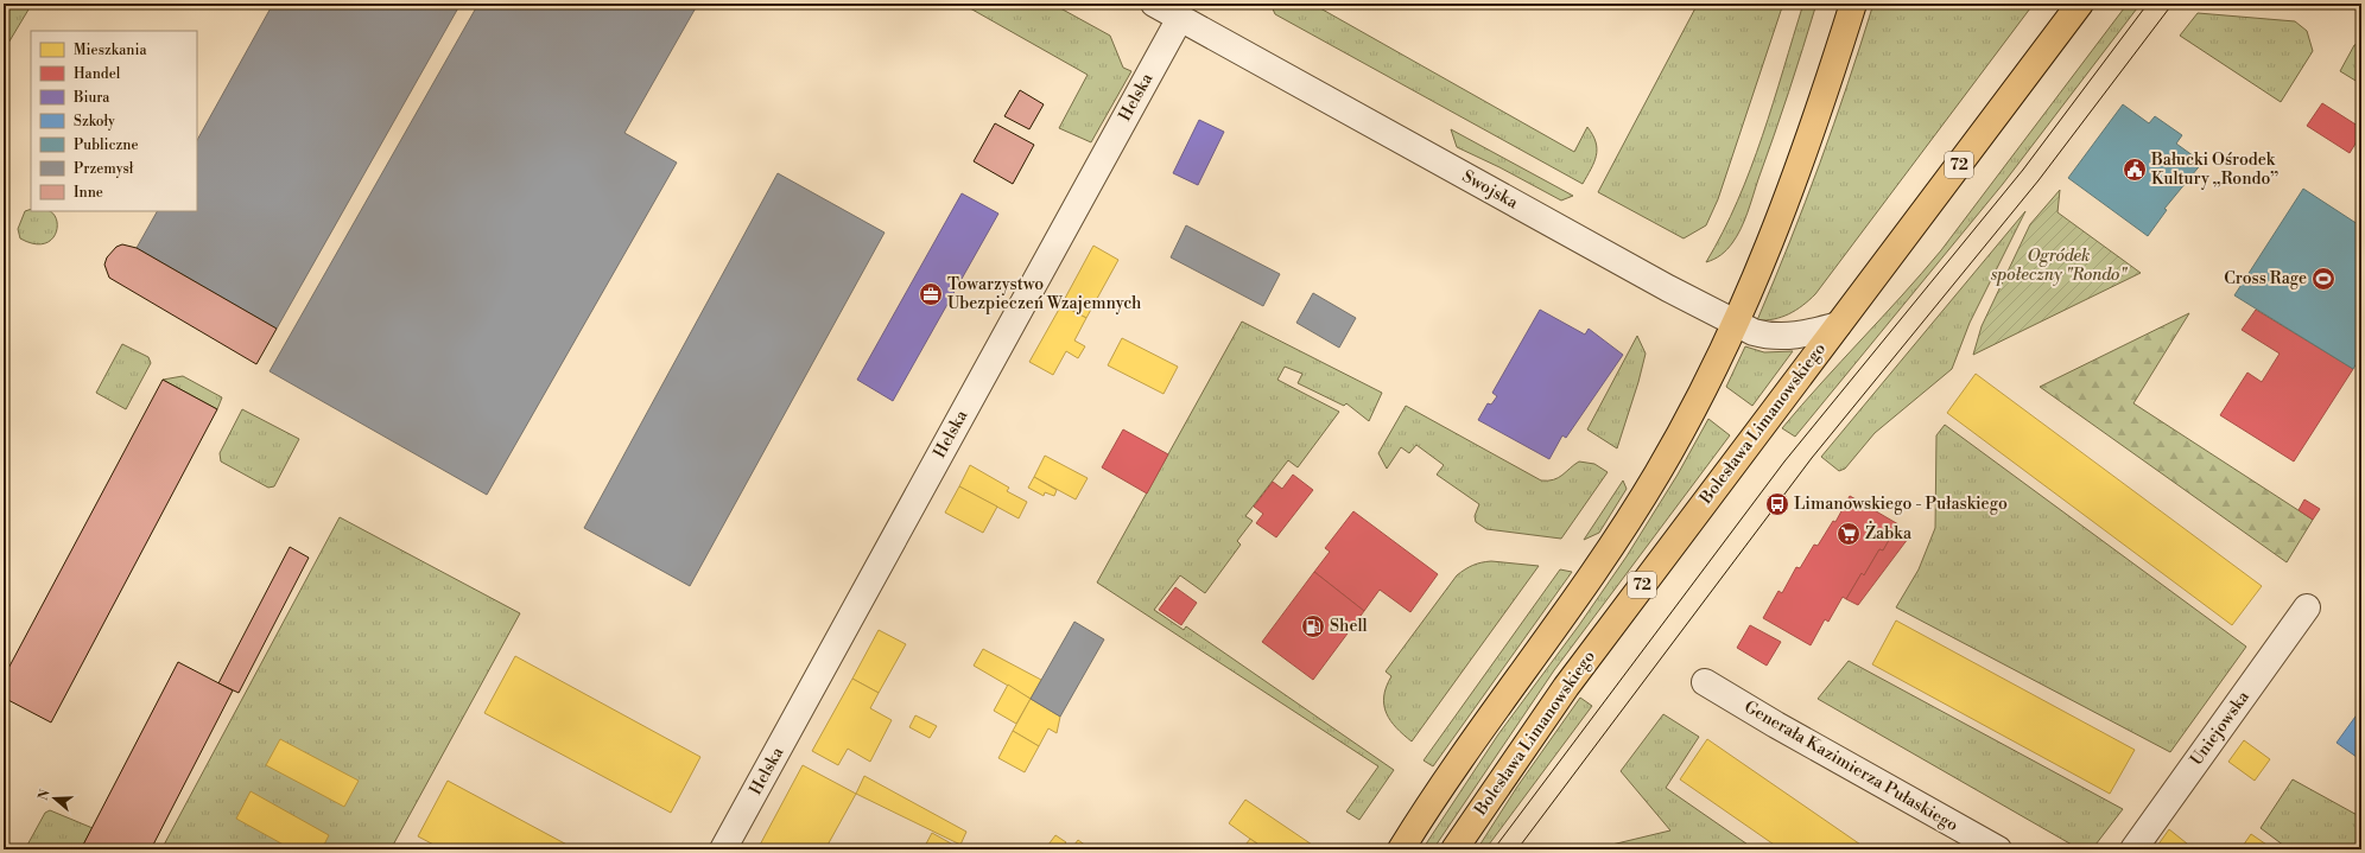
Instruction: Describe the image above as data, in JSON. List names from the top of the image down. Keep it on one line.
{"streets":{"main road":["72","Bolesława Limanowskiego"],"street":["Helska","Swojska","Uniejowska","Generała Kazimierza Pułaskiego"]},"crossings":[["Helska","Swojska"],["Swojska","Bolesława Limanowskiego"]],"parks":["Ogródek społeczny \"Rondo\""],"places":{"public building":["Bałucki Ośrodek Kultury „Rondo”"],"sports":["Cross Rage"],"office":["Towarzystwo Ubezpieczeń Wzajemnych"],"bus stop":["Limanowskiego - Pułaskiego"],"supermarket":["Żabka"],"fuel station":["Shell"]},"legend":["Mieszkania","Handel","Biura","Szkoły","Publiczne","Przemysł","Inne"],"north":"left"}
